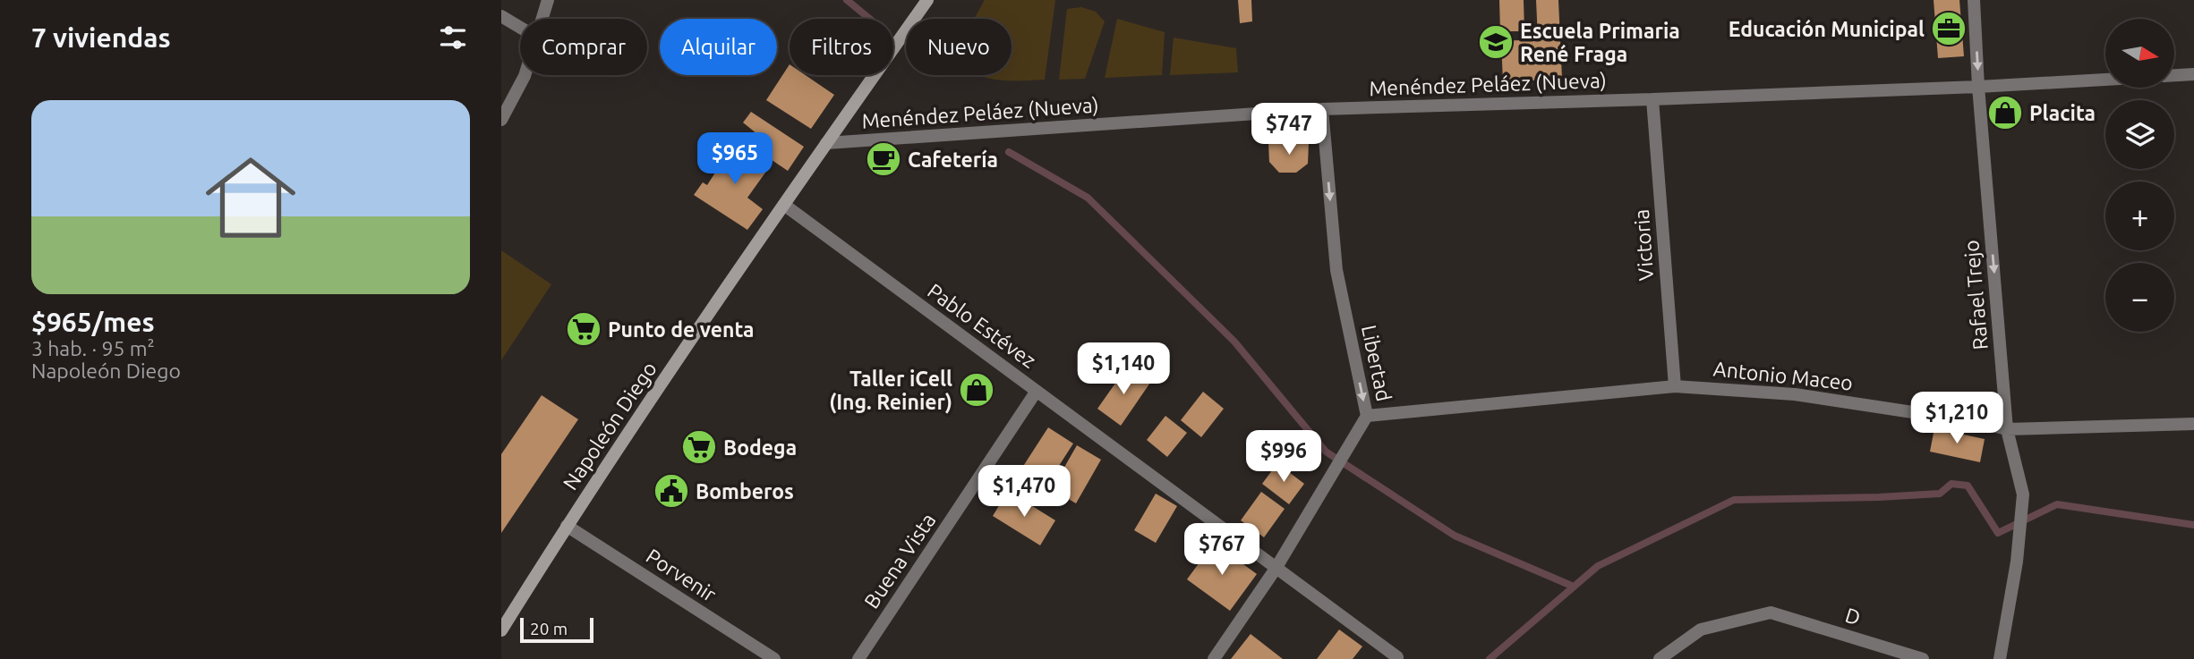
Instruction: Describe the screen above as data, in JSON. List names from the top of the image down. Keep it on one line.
{"streets":{"main road":["Napoleón Diego"],"street":["Menéndez Peláez (Nueva)","Victoria","Rafael Trejo","Pablo Estévez","Libertad","Antonio Maceo","Buena Vista","Porvenir","D"]},"crossings":[["Menéndez Peláez (Nueva)","Victoria"],["Menéndez Peláez (Nueva)","Rafael Trejo"],["Menéndez Peláez (Nueva)","Libertad"],["Menéndez Peláez (Nueva)","Napoleón Diego"],["Victoria","Antonio Maceo"],["Rafael Trejo","Antonio Maceo"],["Pablo Estévez","Libertad"],["Pablo Estévez","Napoleón Diego"],["Pablo Estévez","Buena Vista"],["Libertad","Antonio Maceo"],["Napoleón Diego","Porvenir"]],"one_way":["Rafael Trejo","Libertad"],"places":{"office":["Educación Municipal"],"school or university":["Escuela Primaria René Fraga"],"shop":["Placita","Taller iCell (Ing. Reinier)"],"cafe":["Cafetería"],"supermarket":["Punto de venta","Bodega"],"public building":["Bomberos"]},"scale_bar":"20 m","north":"right","page":{"heading":"7 viviendas","map_buttons":["+","−"],"chip":["Comprar","Alquilar","Filtros","Nuevo"],"list":[{"name":"$965/mes","note":"3 hab. · 95 m² · Napoleón Diego"}],"price":["$747","$965","$1,140","$1,210","$996","$1,470","$767"],"scale":"20 m"}}
